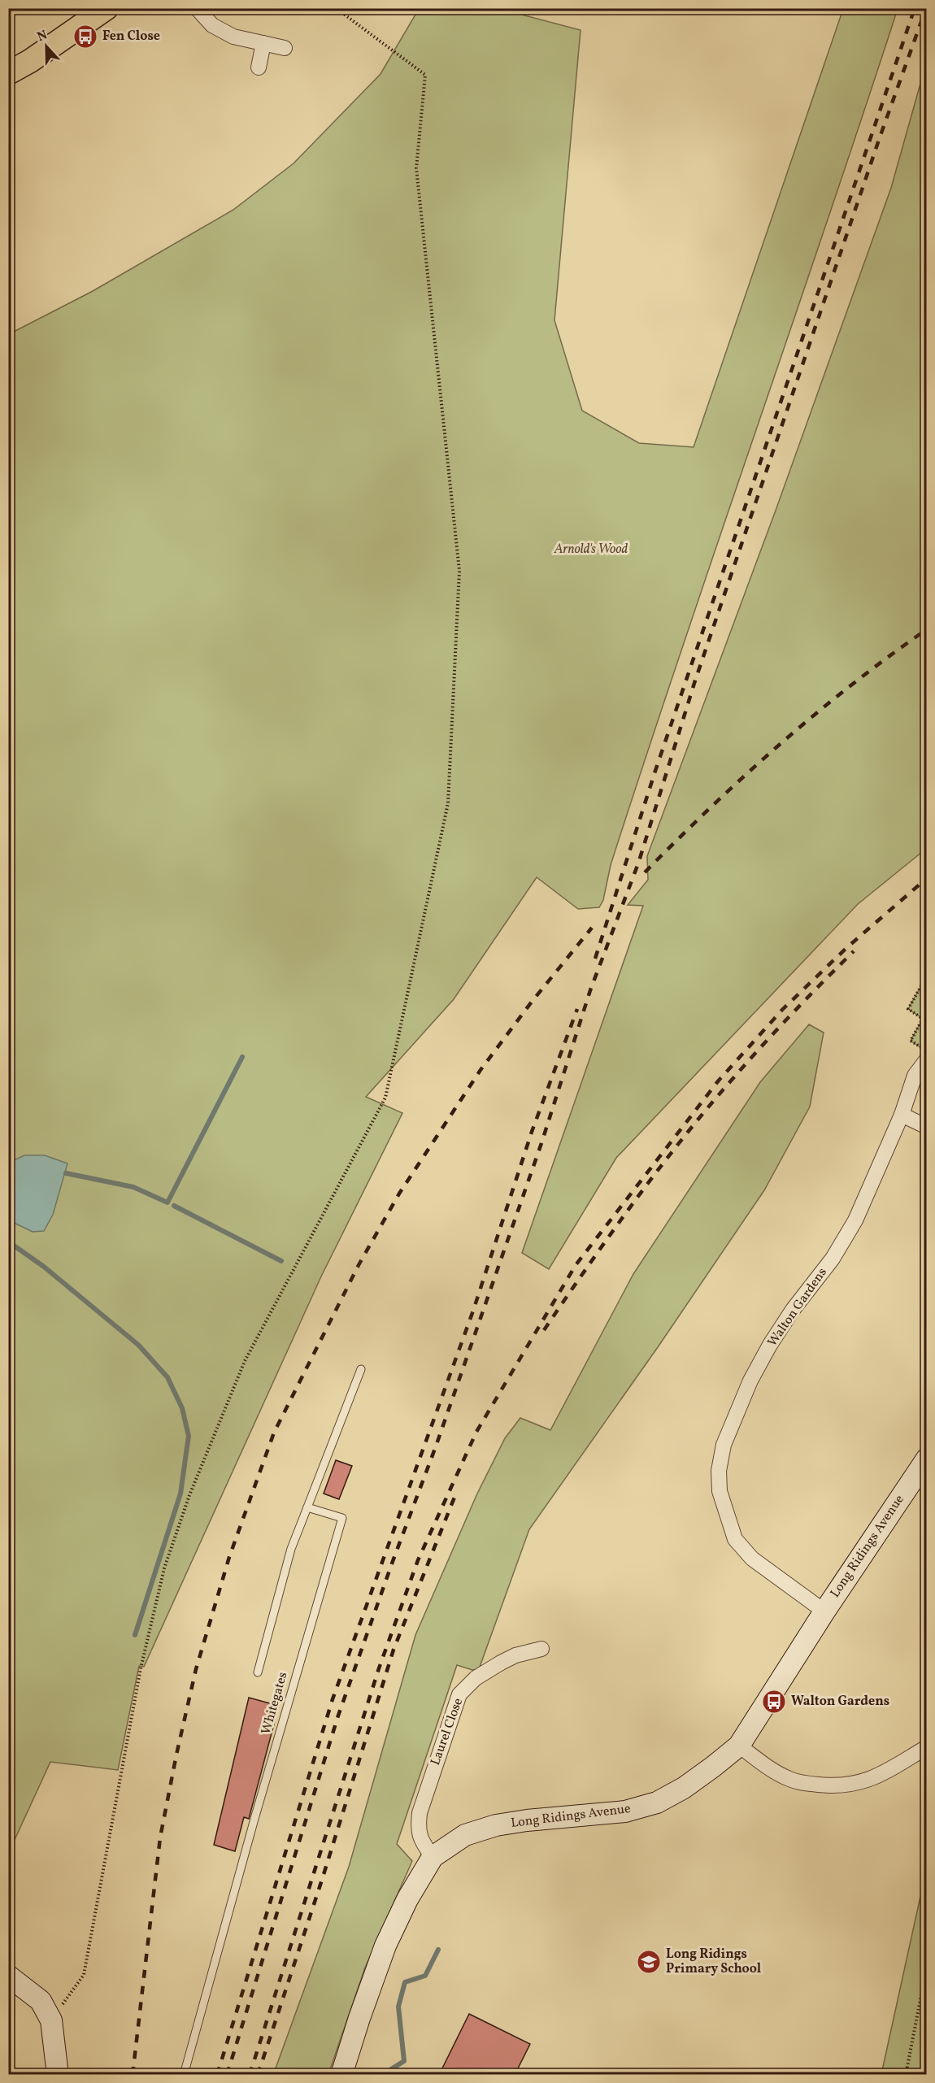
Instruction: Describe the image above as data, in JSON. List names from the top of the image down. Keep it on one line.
{"streets":{"street":["Walton Gardens","Long Ridings Avenue","Laurel Close"],"lane":["Whitegates"]},"crossings":[["Walton Gardens","Long Ridings Avenue"],["Long Ridings Avenue","Laurel Close"]],"parks":["Arnold's Wood"],"places":{"bus stop":["Fen Close","Walton Gardens"],"school or university":["Long Ridings Primary School"]},"north":"top"}
